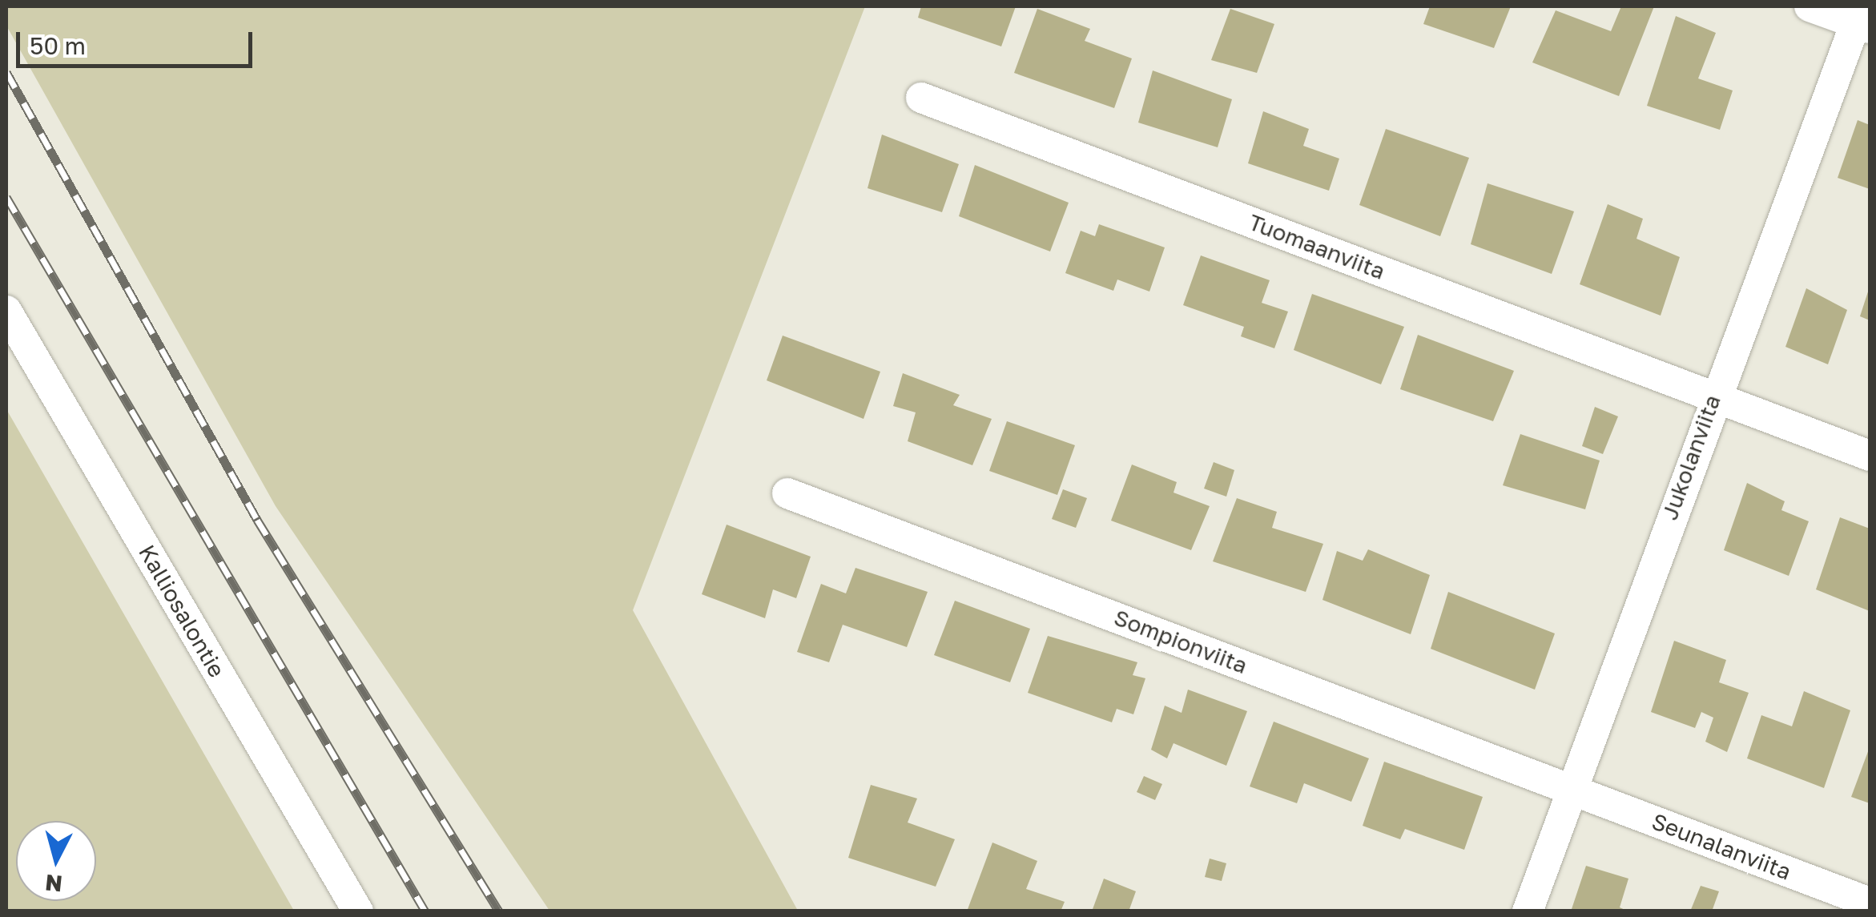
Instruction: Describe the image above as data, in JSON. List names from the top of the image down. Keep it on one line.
{"streets":{"street":["Tuomaanviita","Jukolanviita","Kalliosalontie","Sompionviita","Seunalanviita"]},"crossings":[["Tuomaanviita","Jukolanviita"],["Jukolanviita","Sompionviita"],["Jukolanviita","Seunalanviita"],["Sompionviita","Seunalanviita"]],"scale_bar":"50 m","north":"bottom"}
